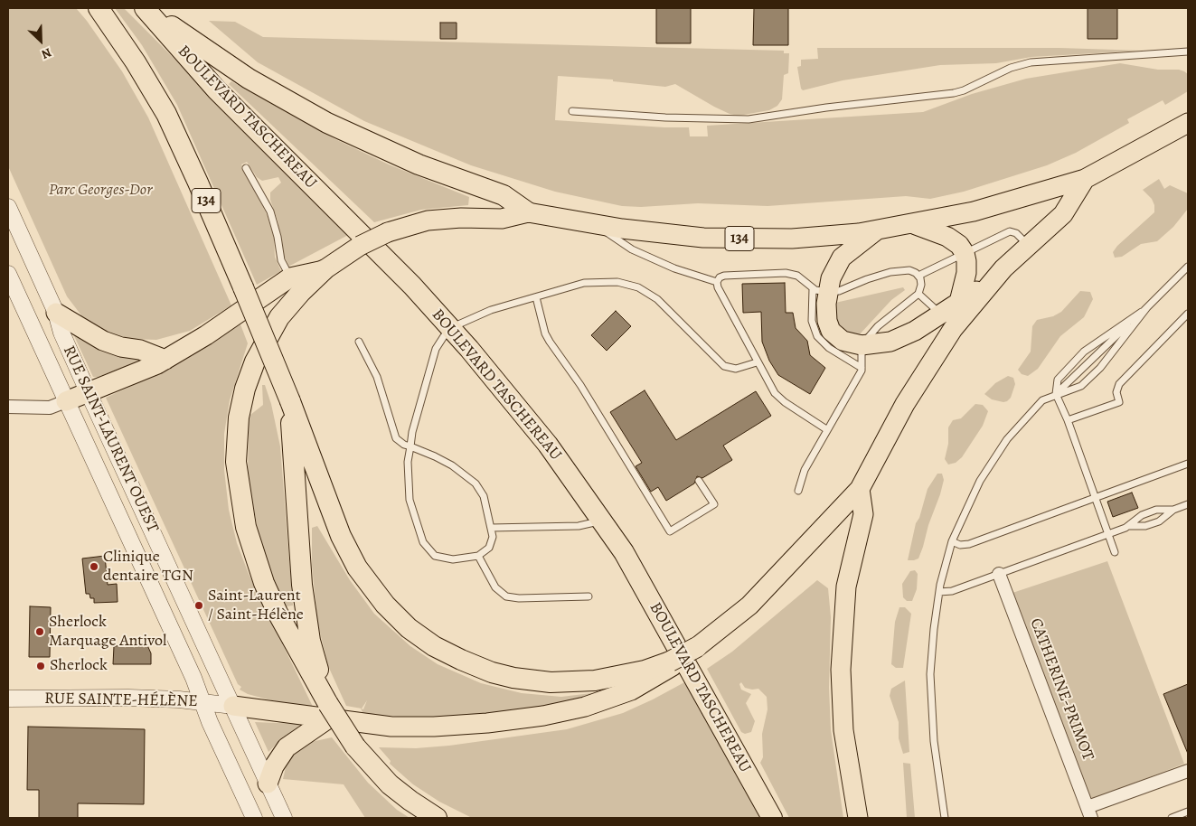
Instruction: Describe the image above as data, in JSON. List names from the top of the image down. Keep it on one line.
{"streets":{"highway":["BOULEVARD TASCHEREAU","134"],"street":["RUE SAINT-LAURENT OUEST","CATHERINE-PRIMOT","RUE SAINTE-HÉLÈNE"]},"crossings":[["RUE SAINT-LAURENT OUEST","RUE SAINTE-HÉLÈNE"]],"parks":["Parc Georges-Dor"],"places":["Clinique dentaire TGN","Saint-Laurent / Saint-Hélène","Sherlock Marquage Antivol","Sherlock"],"north":"bottom right"}
